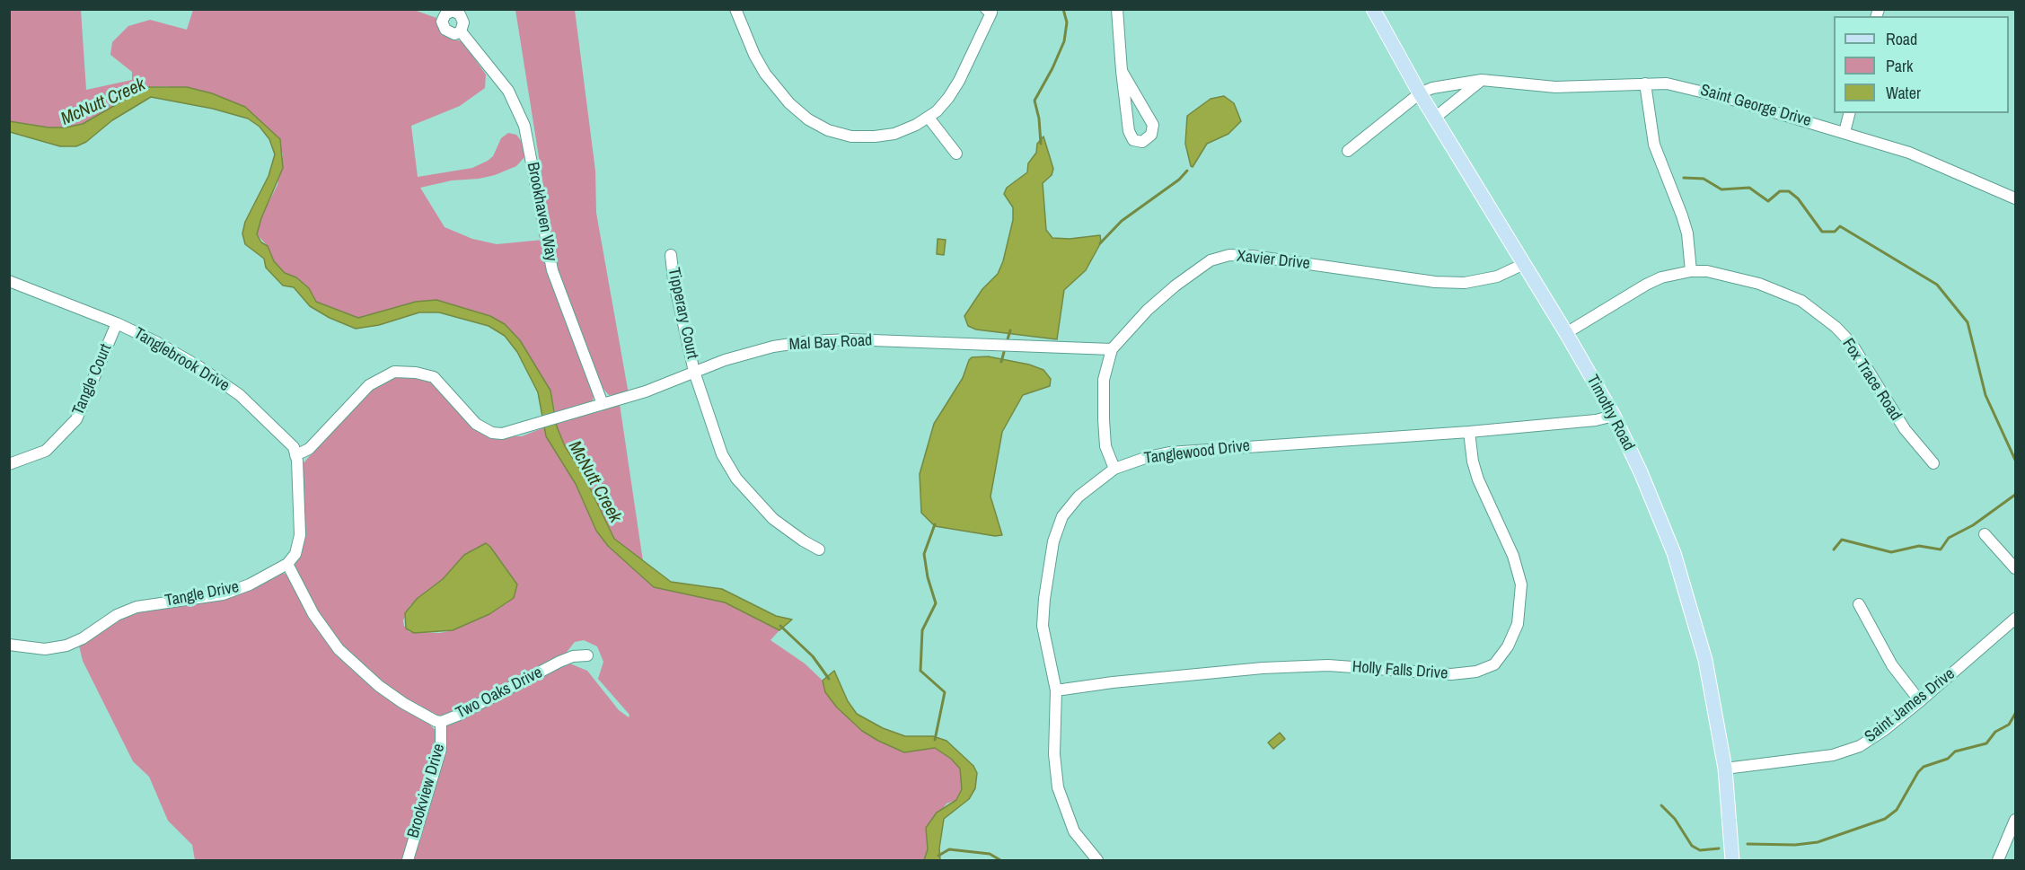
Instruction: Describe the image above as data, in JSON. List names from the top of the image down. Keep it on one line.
{"streets":{"main road":["Timothy Road"],"street":["Saint George Drive","Brookhaven Way","Xavier Drive","Tipperary Court","Mal Bay Road","Tanglebrook Drive","Tangle Court","Fox Trace Road","Tanglewood Drive","Tangle Drive","Holly Falls Drive","Two Oaks Drive","Saint James Drive","Brookview Drive"]},"crossings":[["Saint George Drive","Timothy Road"],["Brookhaven Way","Mal Bay Road"],["Xavier Drive","Mal Bay Road"],["Xavier Drive","Timothy Road"],["Xavier Drive","Tanglewood Drive"],["Tipperary Court","Mal Bay Road"],["Mal Bay Road","Tanglebrook Drive"],["Tanglebrook Drive","Tangle Court"],["Fox Trace Road","Timothy Road"],["Timothy Road","Tanglewood Drive"],["Timothy Road","Saint James Drive"],["Tanglewood Drive","Holly Falls Drive"],["Tangle Drive","Two Oaks Drive"],["Two Oaks Drive","Brookview Drive"]],"water":["McNutt Creek"],"legend":["Road","Park","Water"]}
